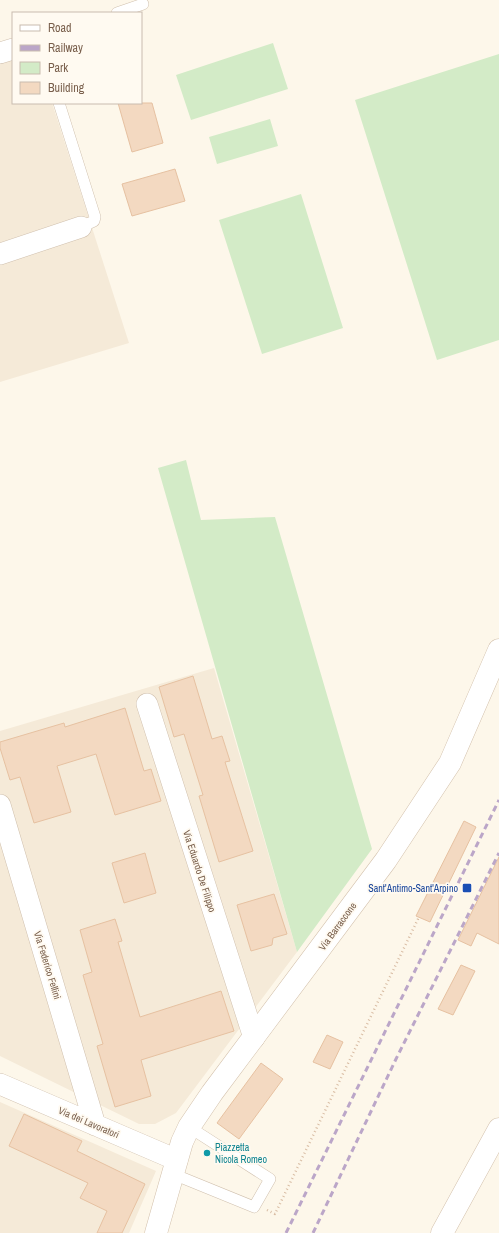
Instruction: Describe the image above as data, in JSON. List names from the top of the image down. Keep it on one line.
{"streets":{"street":["Via Eduardo De Filippo","Via Barraccone","Via Federico Fellini","Via dei Lavoratori"]},"crossings":[["Via Eduardo De Filippo","Via Barraccone"],["Via Barraccone","Via dei Lavoratori"],["Via Federico Fellini","Via dei Lavoratori"]],"places":{"transit":["Sant'Antimo-Sant'Arpino"],"other":["Piazzetta Nicola Romeo"]},"legend":["Road","Railway","Park","Building"]}
